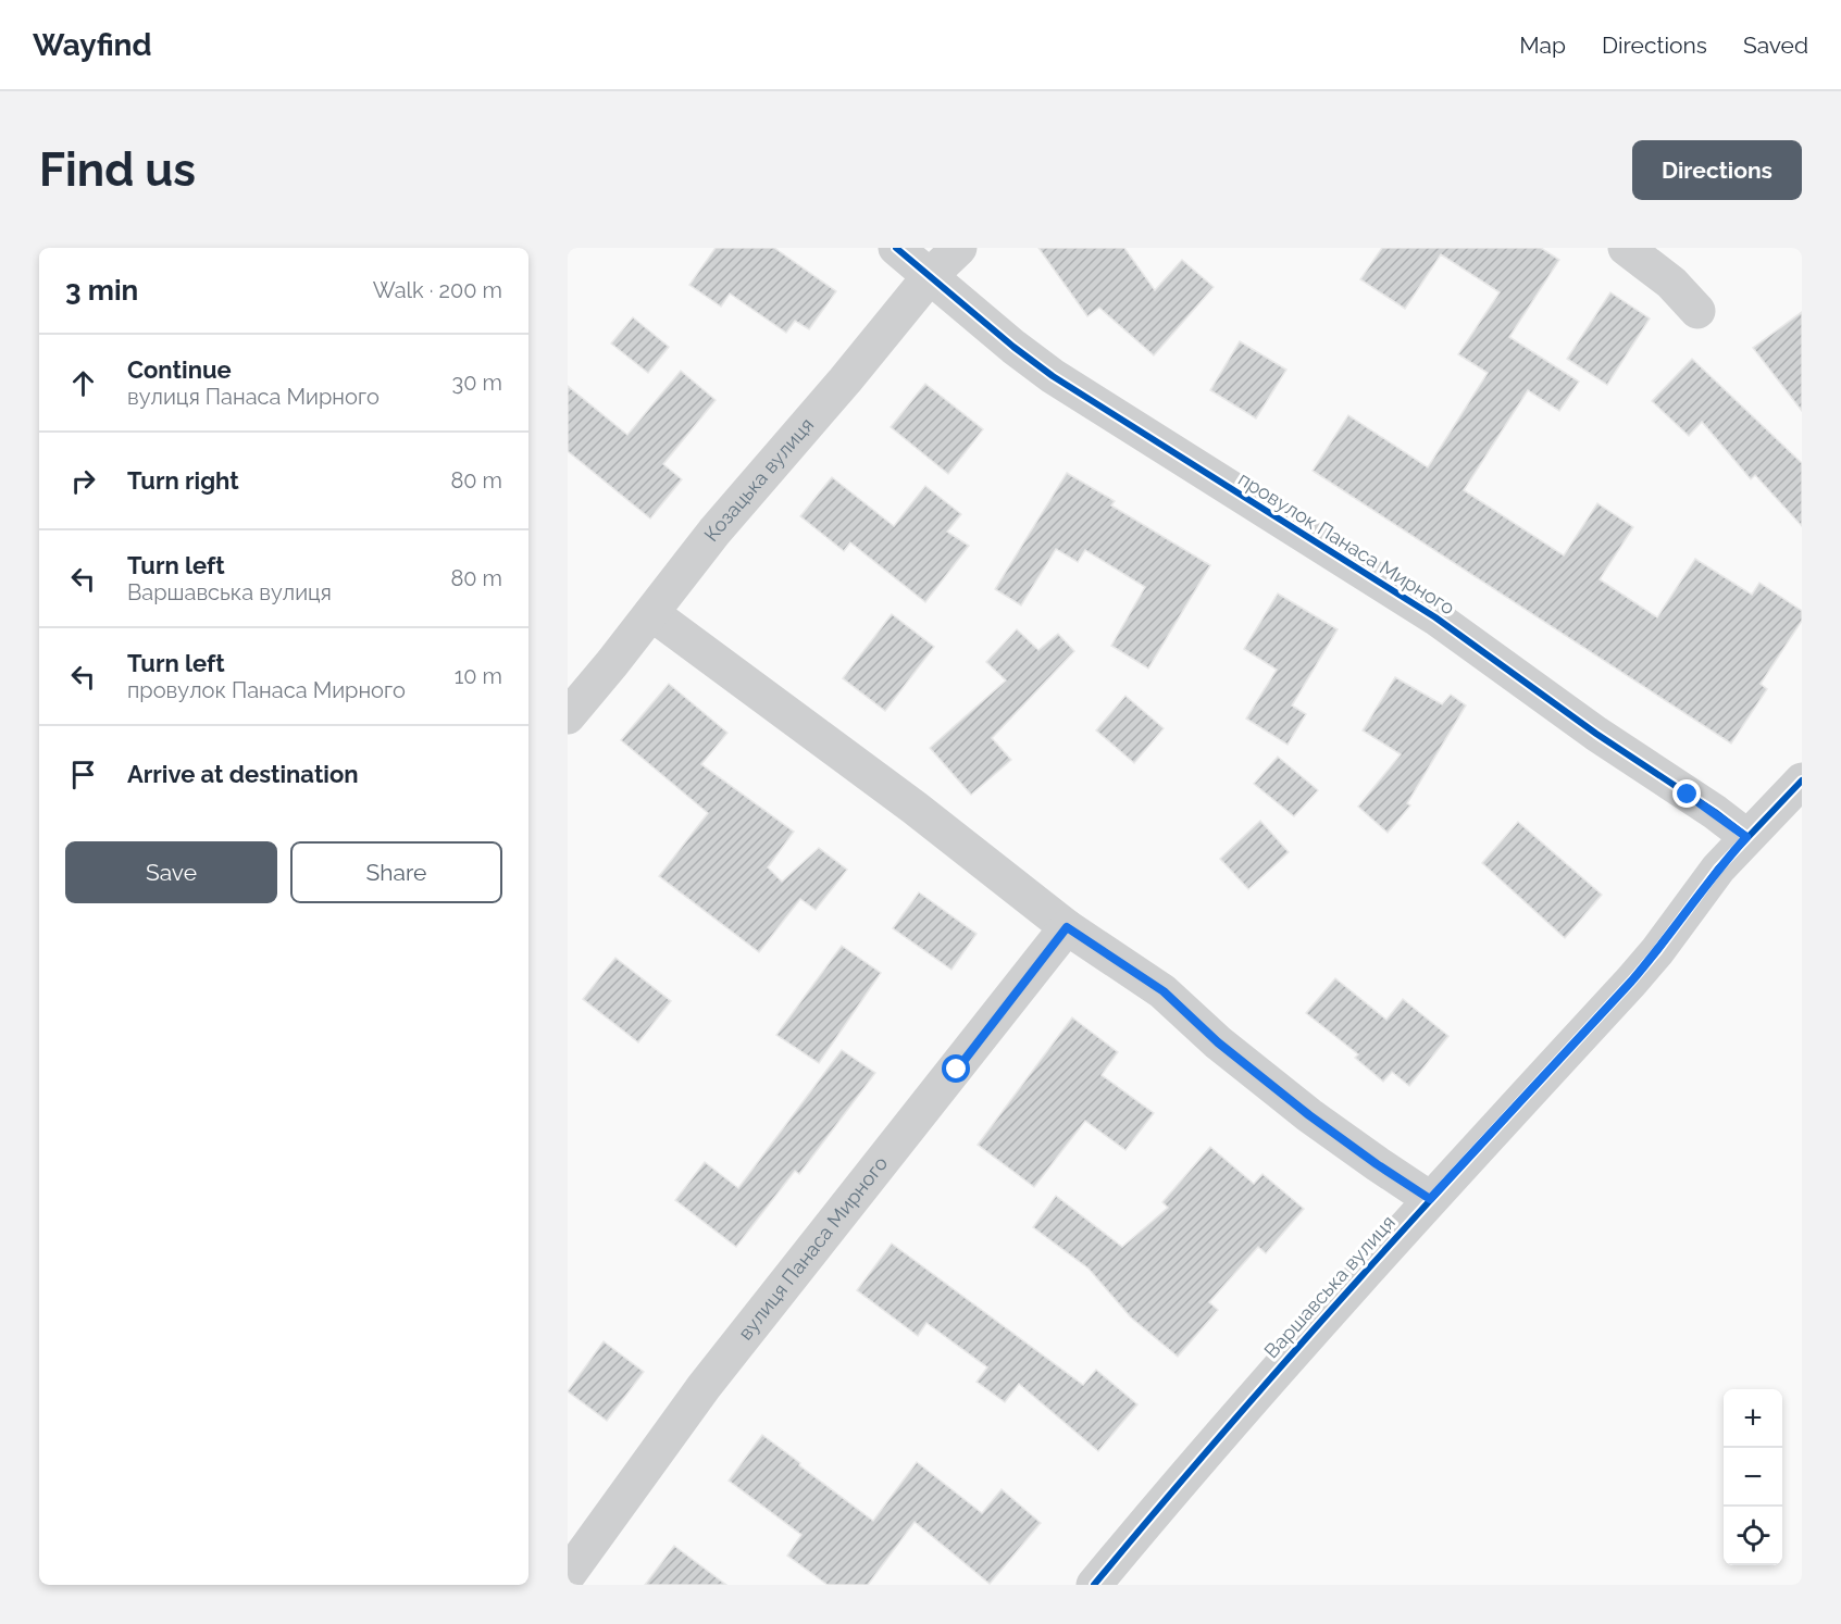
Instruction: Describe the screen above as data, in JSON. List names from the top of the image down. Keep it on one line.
{"streets":{"street":["Козацька вулиця","провулок Панаса Мирного","вулиця Панаса Мирного","Варшавська вулиця"]},"crossings":[["Козацька вулиця","провулок Панаса Мирного"],["провулок Панаса Мирного","Варшавська вулиця"]],"page":{"header":"Wayfind","nav":["Map","Directions","Saved"],"buttons":["Directions",["Save","Share"]],"title":"Find us","heading":["3 min","Walk · 200 m"],"list":[["Continue","вулиця Панаса Мирного","30 m"],["Turn right","80 m"],["Turn left","Варшавська вулиця","80 m"],["Turn left","провулок Панаса Мирного","10 m"],"Arrive at destination"],"map_buttons":["+","−"]}}
